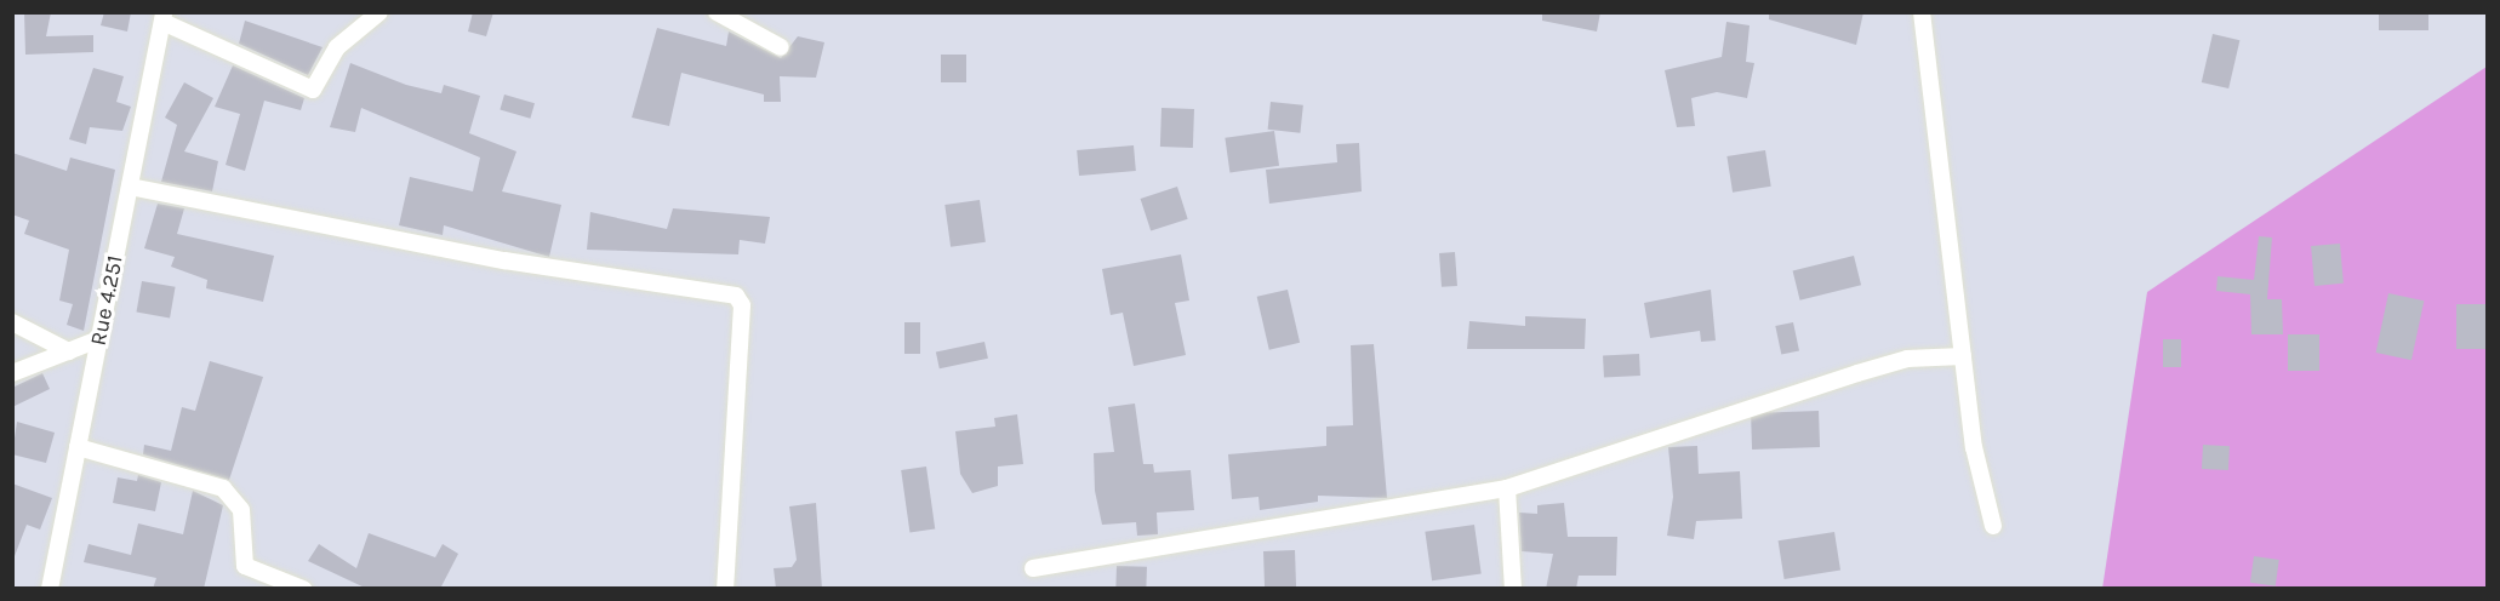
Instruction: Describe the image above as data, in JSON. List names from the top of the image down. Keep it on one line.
{"streets":{"street":["Rue 4.251"]}}
